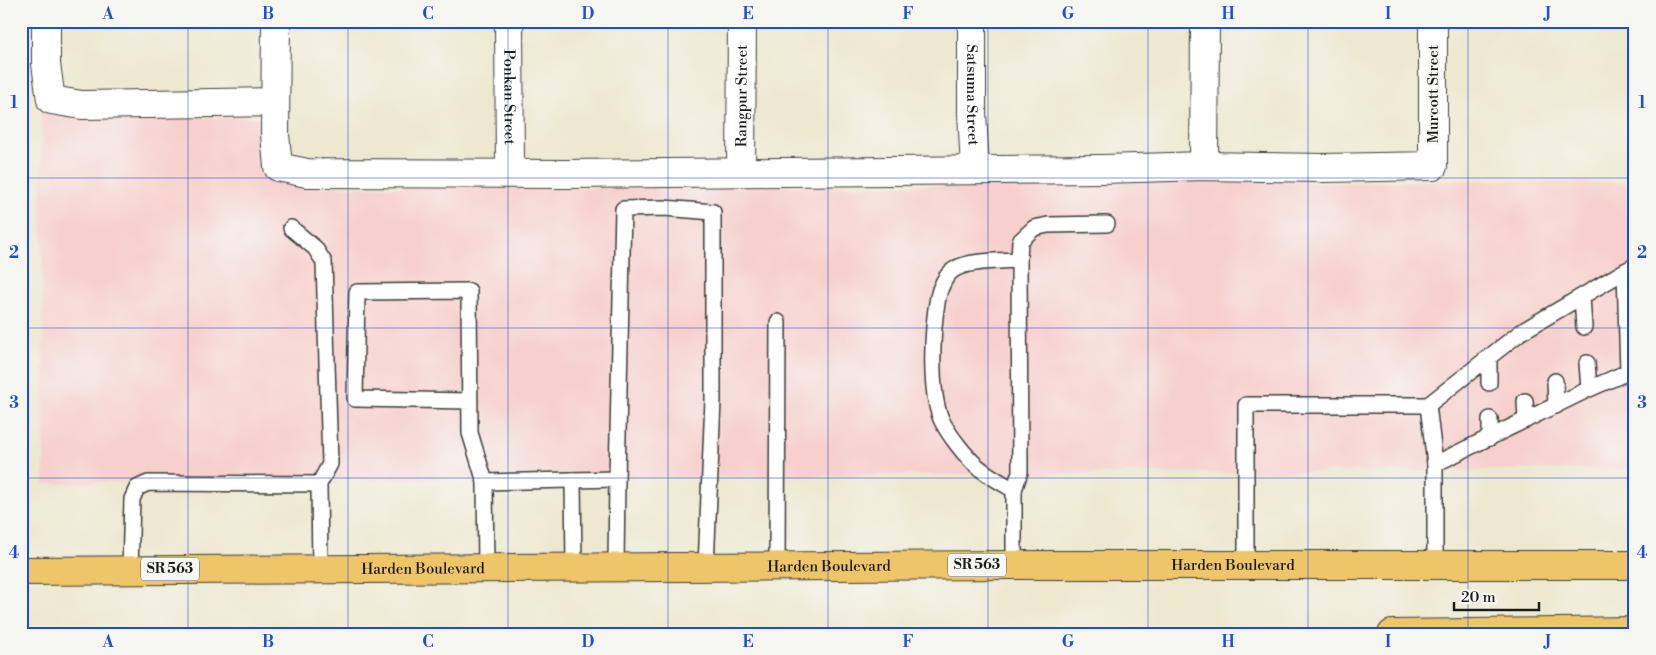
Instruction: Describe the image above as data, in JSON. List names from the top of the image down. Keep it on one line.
{"streets":{"main road":["SR 563","Harden Boulevard"],"street":["Murcott Street","Satsuma Street","Rangpur Street","Ponkan Street"]},"scale_bar":"20 m","grid":{"columns":["A","B","C","D","E","F","G","H","I","J"],"rows":["1","2","3","4"]}}
